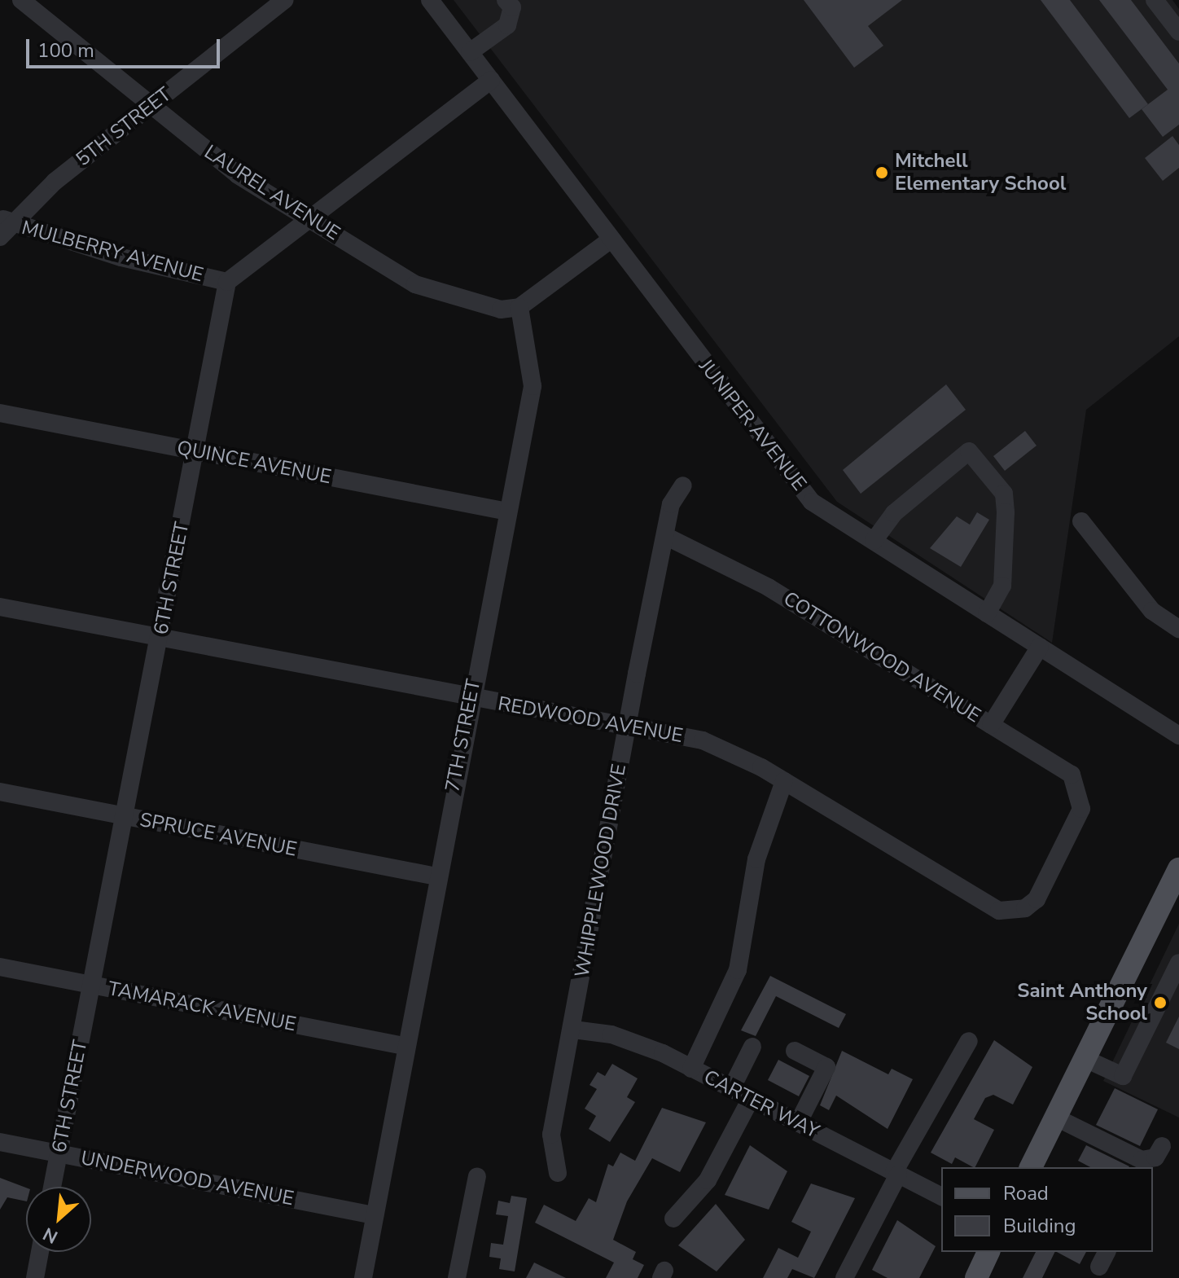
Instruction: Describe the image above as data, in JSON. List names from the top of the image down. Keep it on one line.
{"streets":{"street":["5TH STREET","LAUREL AVENUE","MULBERRY AVENUE","JUNIPER AVENUE","QUINCE AVENUE","6TH STREET","COTTONWOOD AVENUE","REDWOOD AVENUE","7TH STREET","SPRUCE AVENUE","WHIPPLEWOOD DRIVE","TAMARACK AVENUE","CARTER WAY","UNDERWOOD AVENUE"]},"crossings":[["5TH STREET","LAUREL AVENUE"],["5TH STREET","MULBERRY AVENUE"],["LAUREL AVENUE","7TH STREET"],["MULBERRY AVENUE","6TH STREET"],["QUINCE AVENUE","6TH STREET"],["QUINCE AVENUE","7TH STREET"],["6TH STREET","REDWOOD AVENUE"],["6TH STREET","SPRUCE AVENUE"],["6TH STREET","TAMARACK AVENUE"],["6TH STREET","UNDERWOOD AVENUE"],["COTTONWOOD AVENUE","REDWOOD AVENUE"],["COTTONWOOD AVENUE","WHIPPLEWOOD DRIVE"],["REDWOOD AVENUE","7TH STREET"],["REDWOOD AVENUE","WHIPPLEWOOD DRIVE"],["7TH STREET","SPRUCE AVENUE"],["7TH STREET","TAMARACK AVENUE"],["7TH STREET","UNDERWOOD AVENUE"],["WHIPPLEWOOD DRIVE","CARTER WAY"]],"places":["Mitchell Elementary School","Saint Anthony School"],"legend":["Road","Building"],"scale_bar":"100 m","north":"bottom left"}
